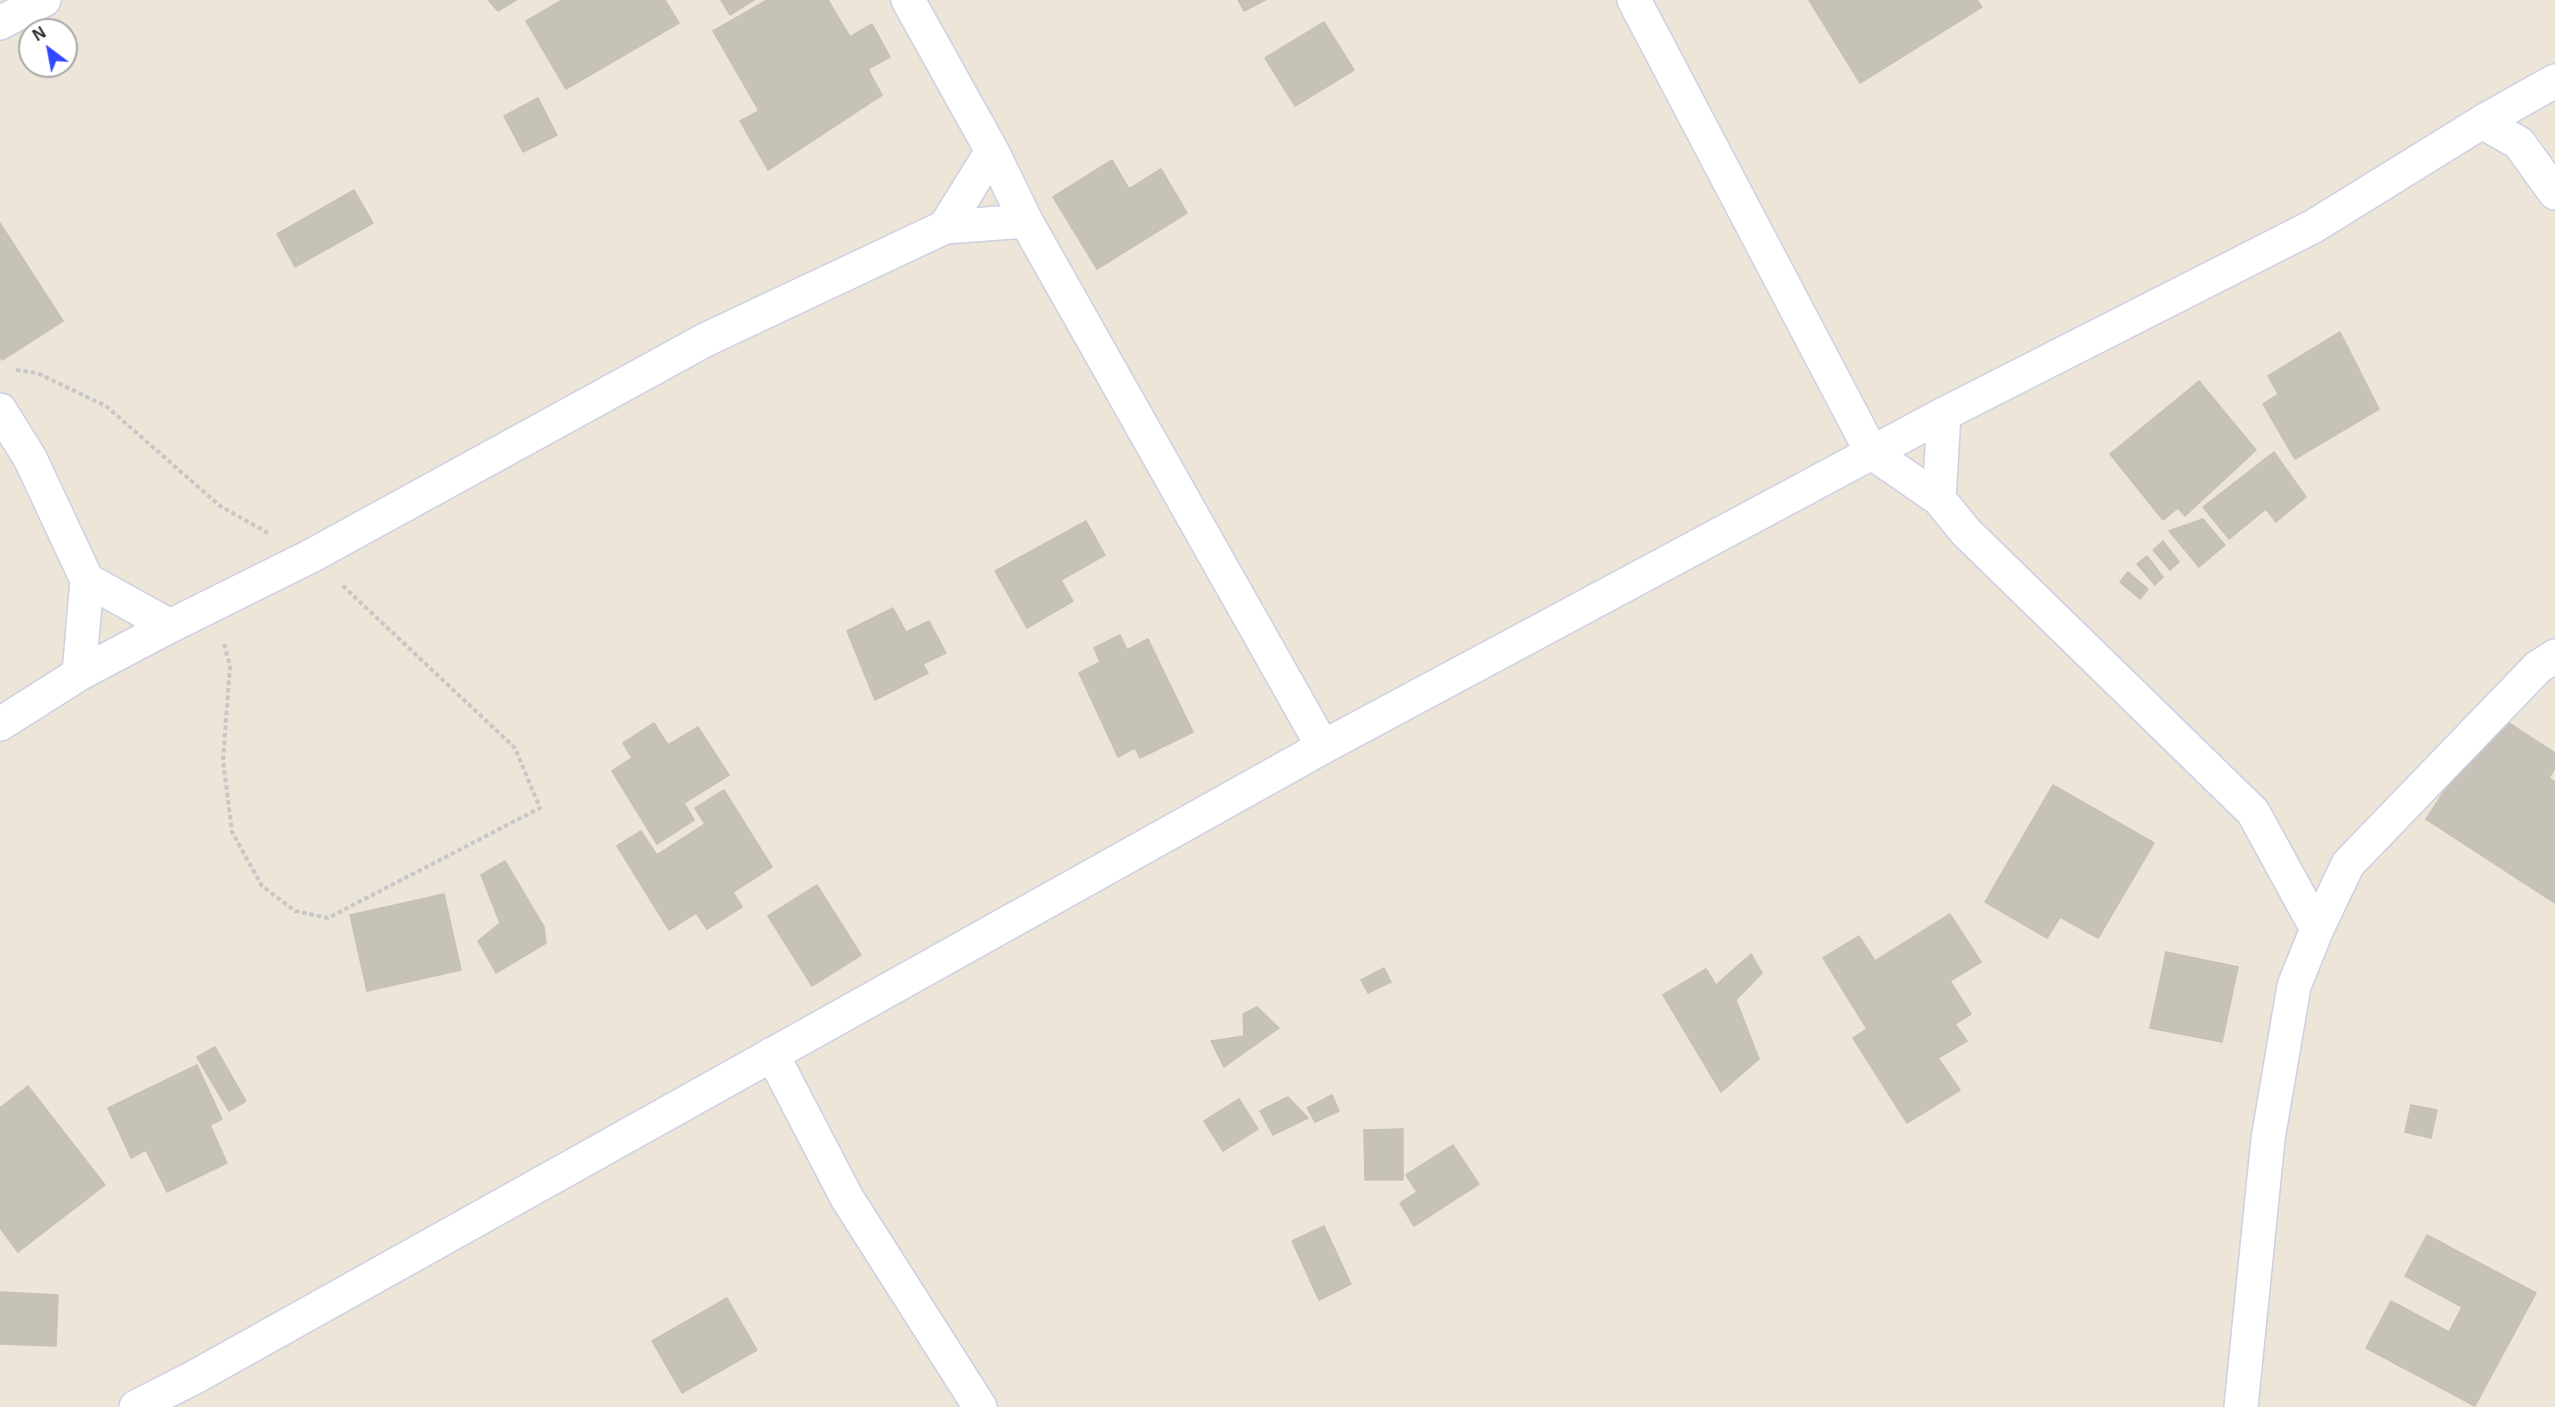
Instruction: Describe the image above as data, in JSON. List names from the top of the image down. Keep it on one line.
{"north":"top left"}
